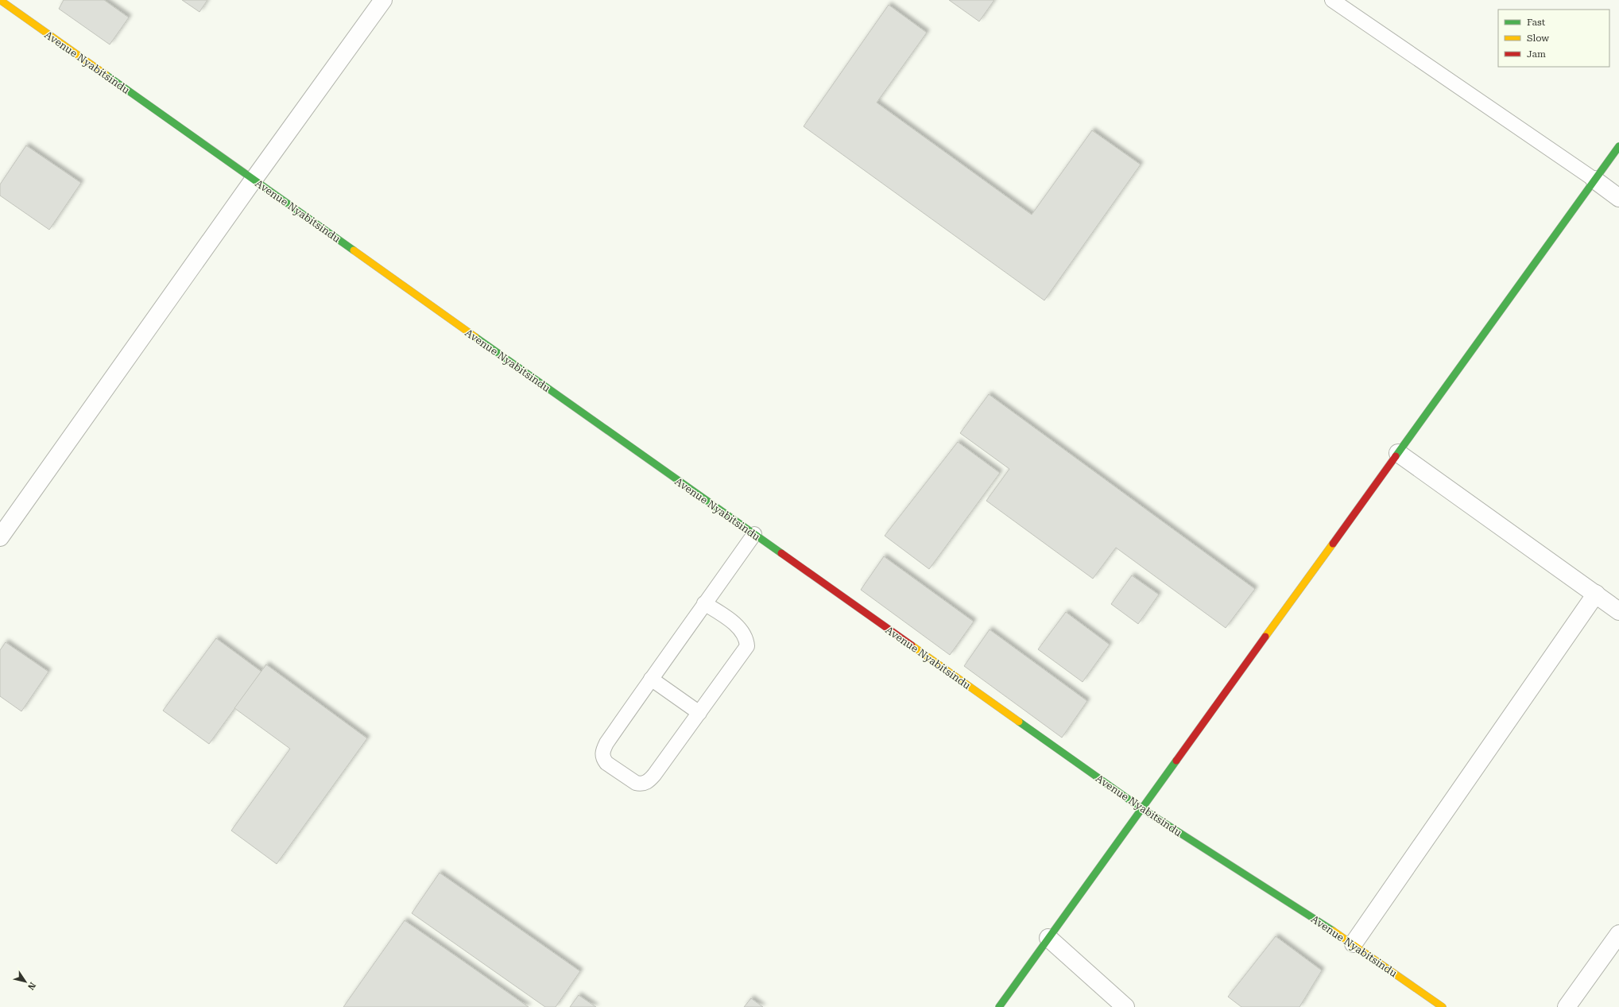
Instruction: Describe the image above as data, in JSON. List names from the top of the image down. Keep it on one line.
{"streets":{"street":["Avenue Nyabitsindu"]},"legend":["Fast","Slow","Jam"],"north":"bottom right"}
